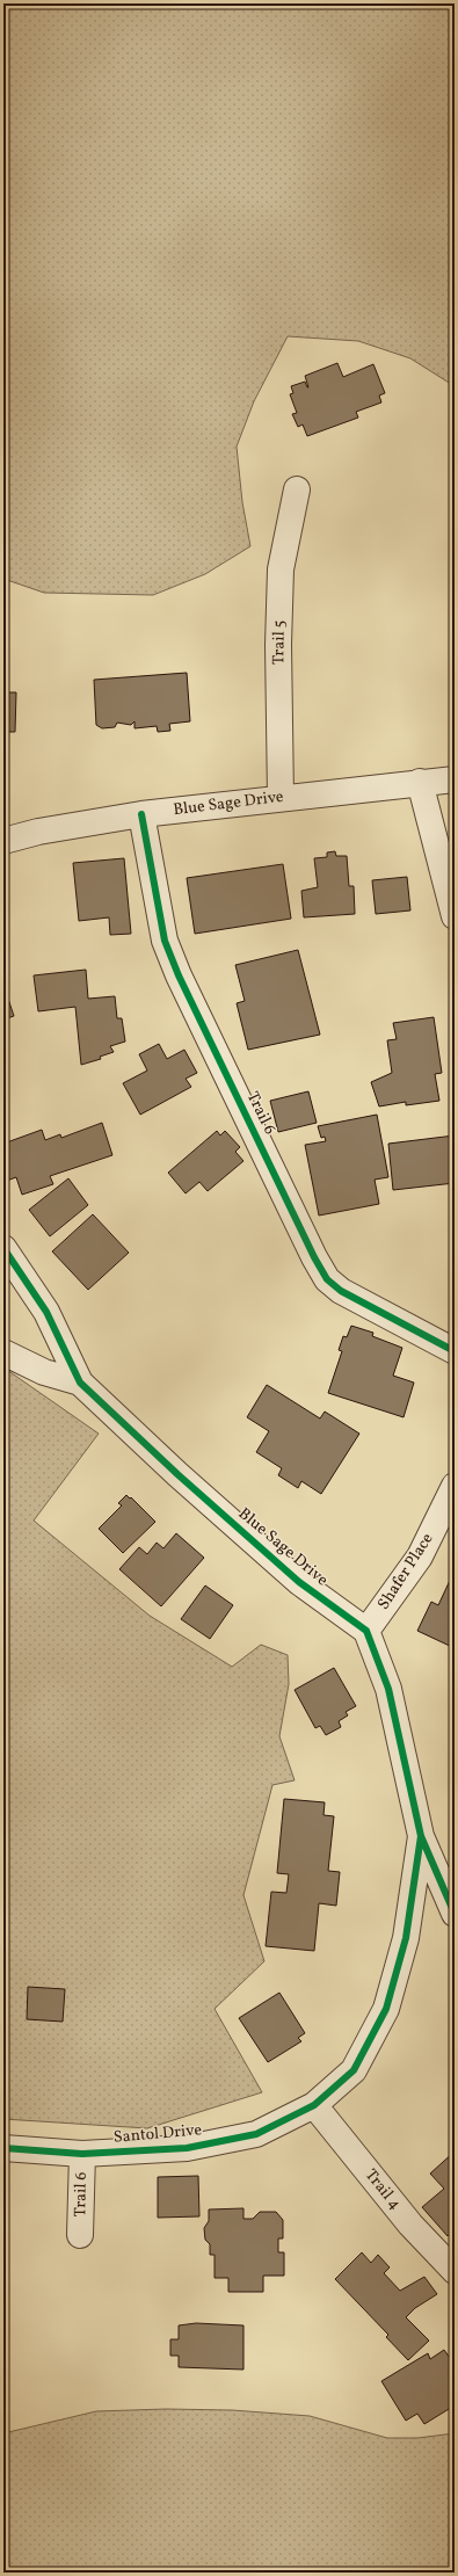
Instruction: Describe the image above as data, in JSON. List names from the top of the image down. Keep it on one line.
{"streets":{"street":["Trail 5","Blue Sage Drive","Trail 6","Shafer Place","Santol Drive","Trail 4"]},"crossings":[["Trail 5","Blue Sage Drive"],["Blue Sage Drive","Trail 6"],["Blue Sage Drive","Shafer Place"],["Trail 6","Santol Drive"],["Santol Drive","Trail 4"]]}
